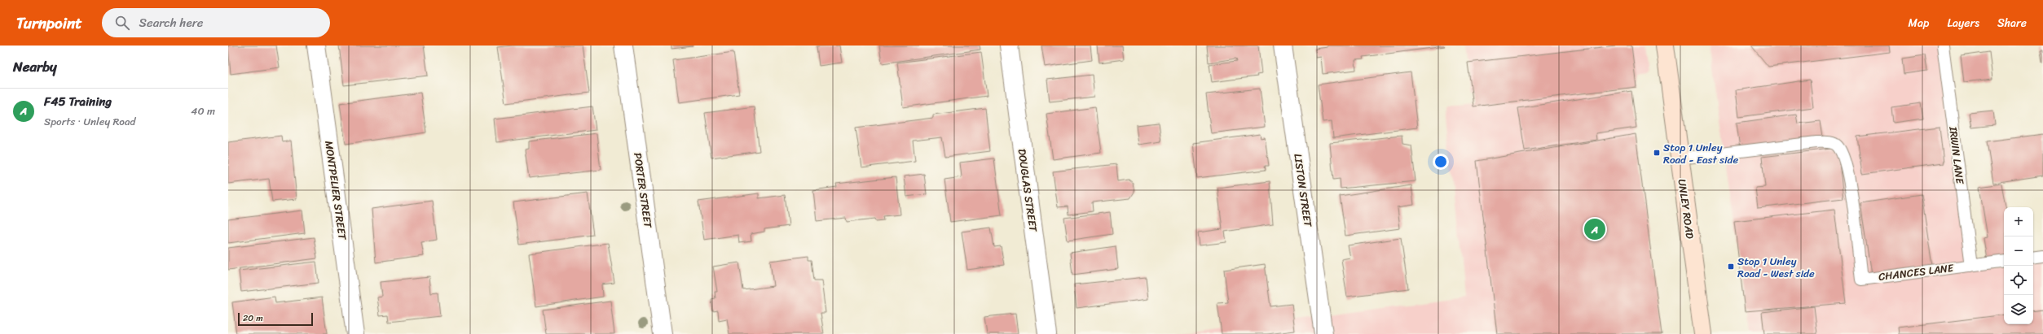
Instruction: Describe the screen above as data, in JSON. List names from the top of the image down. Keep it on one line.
{"streets":{"main road":["UNLEY ROAD"],"street":["MONTPELIER STREET","PORTER STREET","DOUGLAS STREET","LISTON STREET"],"lane":["IRWIN LANE","CHANCES LANE"]},"crossings":[["IRWIN LANE","CHANCES LANE"],["UNLEY ROAD","CHANCES LANE"]],"places":{"transit":["Stop 1 Unley Road - East side","Stop 1 Unley Road - West side"]},"scale_bar":"20 m","page":{"header":"Turnpoint","search":"Search here","nav":["Map","Layers","Share"],"heading":"Nearby","list":[{"mark":"A","name":"F45 Training","note":"Sports · Unley Road","value":"40 m"}],"map_buttons":["+","−"],"pins":"A","scale":"20 m"}}
